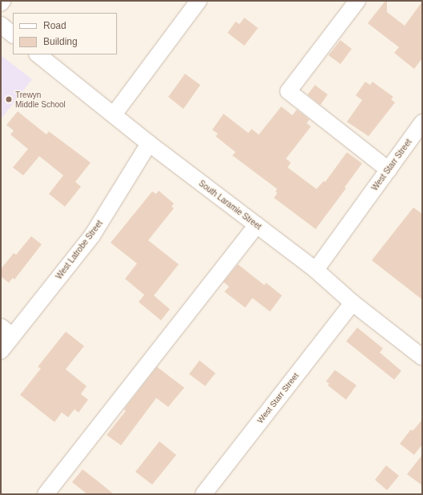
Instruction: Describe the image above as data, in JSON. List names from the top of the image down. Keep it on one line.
{"streets":{"street":["West Starr Street","South Laramie Street","West Latrobe Street"]},"crossings":[["West Starr Street","South Laramie Street"],["South Laramie Street","West Latrobe Street"]],"places":["Trewyn Middle School"],"legend":["Road","Building"]}
